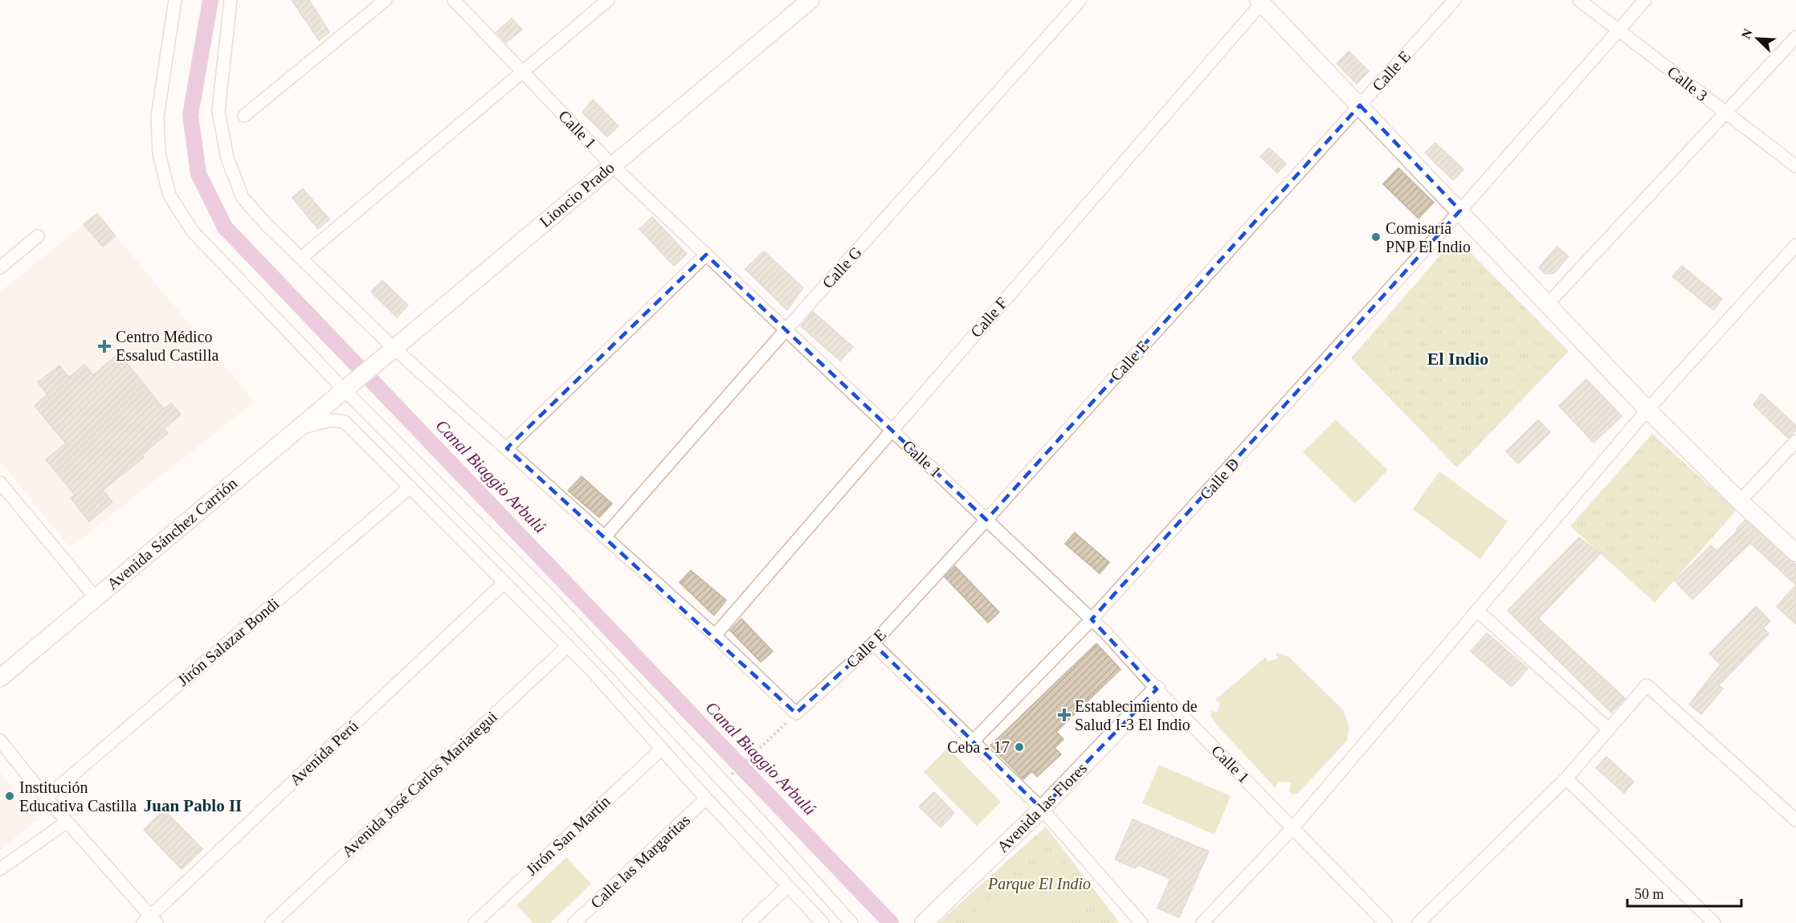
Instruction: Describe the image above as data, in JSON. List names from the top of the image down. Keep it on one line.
{"streets":{"street":["Calle E","Calle 3","Calle 1","Lioncio Prado","Calle G","Calle F","Calle D","Avenida Sánchez Carrión","Jirón Salazar Bondi","Avenida Perú","Avenida José Carlos Mariategui","Avenida las Flores","Jirón San Martín","Calle las Margaritas"]},"crossings":[["Calle E","Calle 1"],["Calle 3","Calle D"],["Calle 1","Lioncio Prado"],["Calle 1","Calle G"],["Calle 1","Calle F"],["Calle 1","Calle D"],["Calle 1","Avenida las Flores"],["Lioncio Prado","Avenida Sánchez Carrión"]],"districts":["El Indio","Juan Pablo II"],"water":["Canal Biaggio Arbulú"],"parks":["Parque El Indio"],"places":{"other":["Comisaría PNP El Indio","Ceba - 17","Institución Educativa Castilla"],"health":["Centro Médico Essalud Castilla","Establecimiento de Salud I-3 El Indio"]},"scale_bar":"50 m","north":"top left"}
